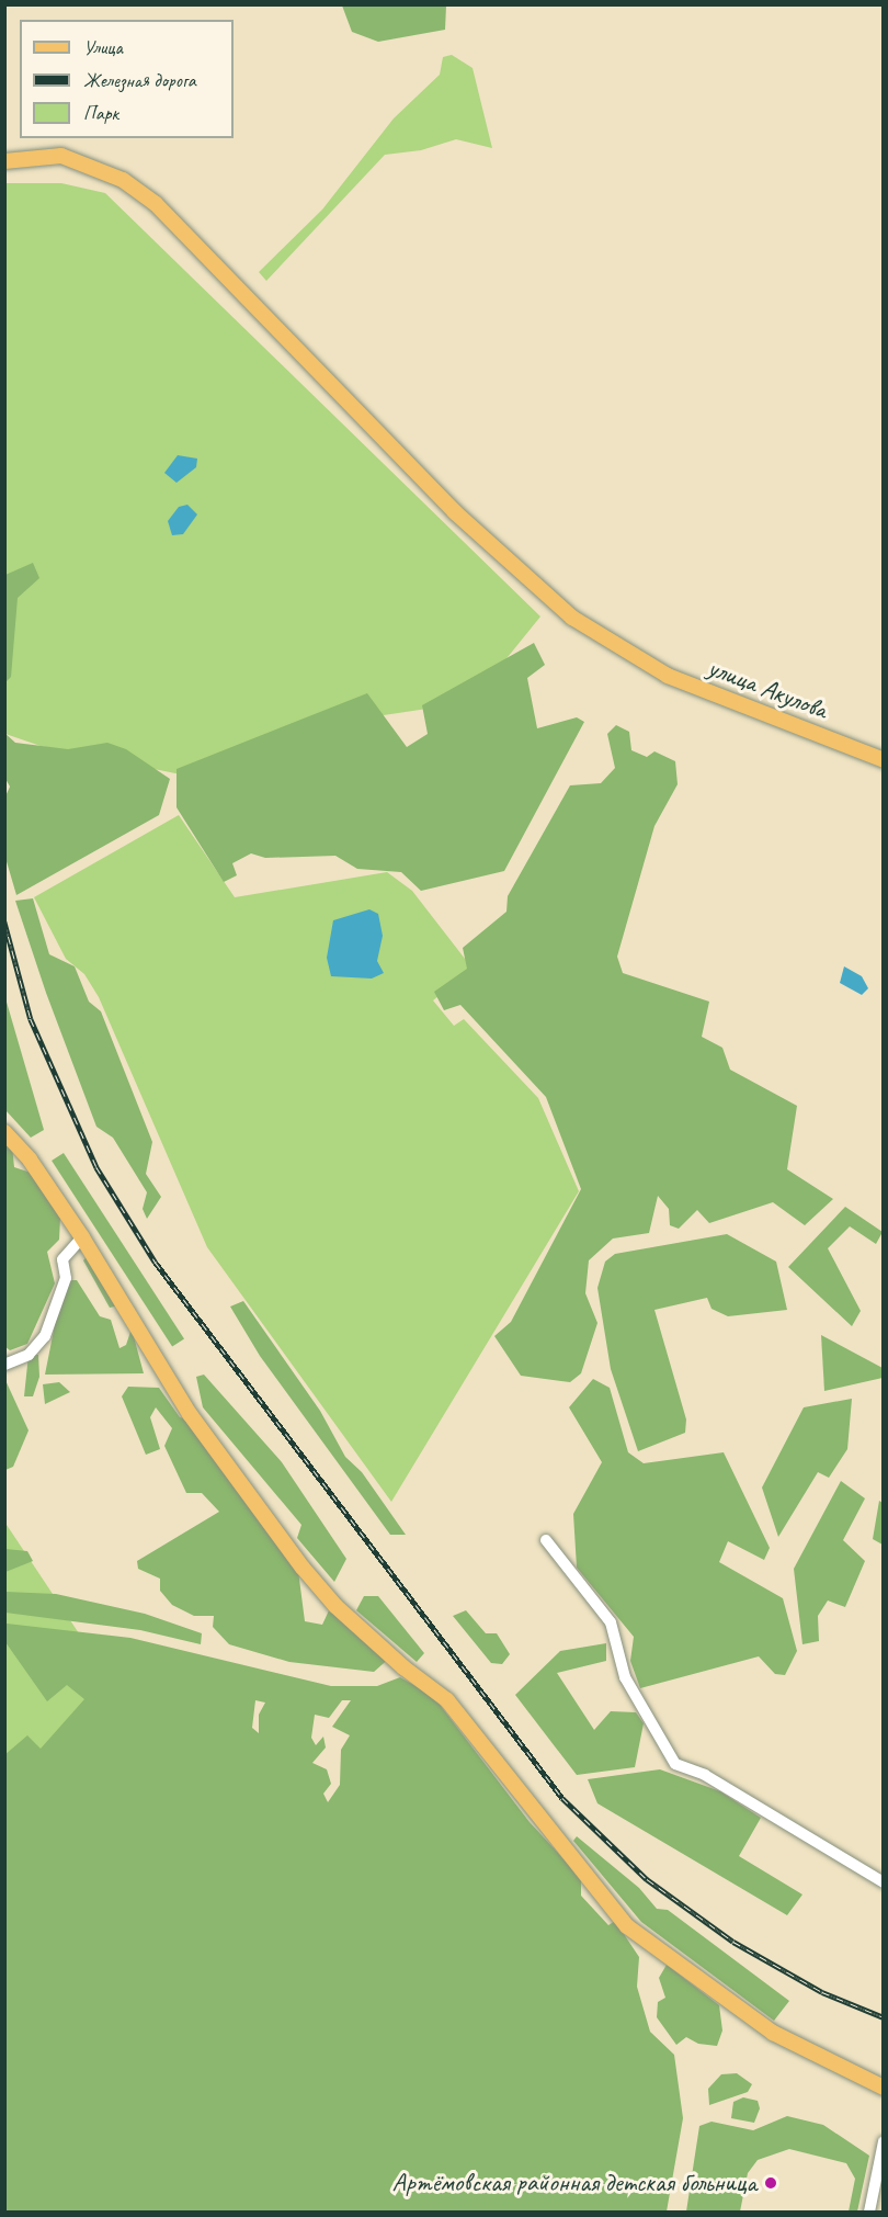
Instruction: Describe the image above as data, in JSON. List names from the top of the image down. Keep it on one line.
{"streets":{"main road":["улица Акулова"]},"places":["Артёмовская районная детская больница"],"legend":["Улица","Железная дорога","Парк"]}
